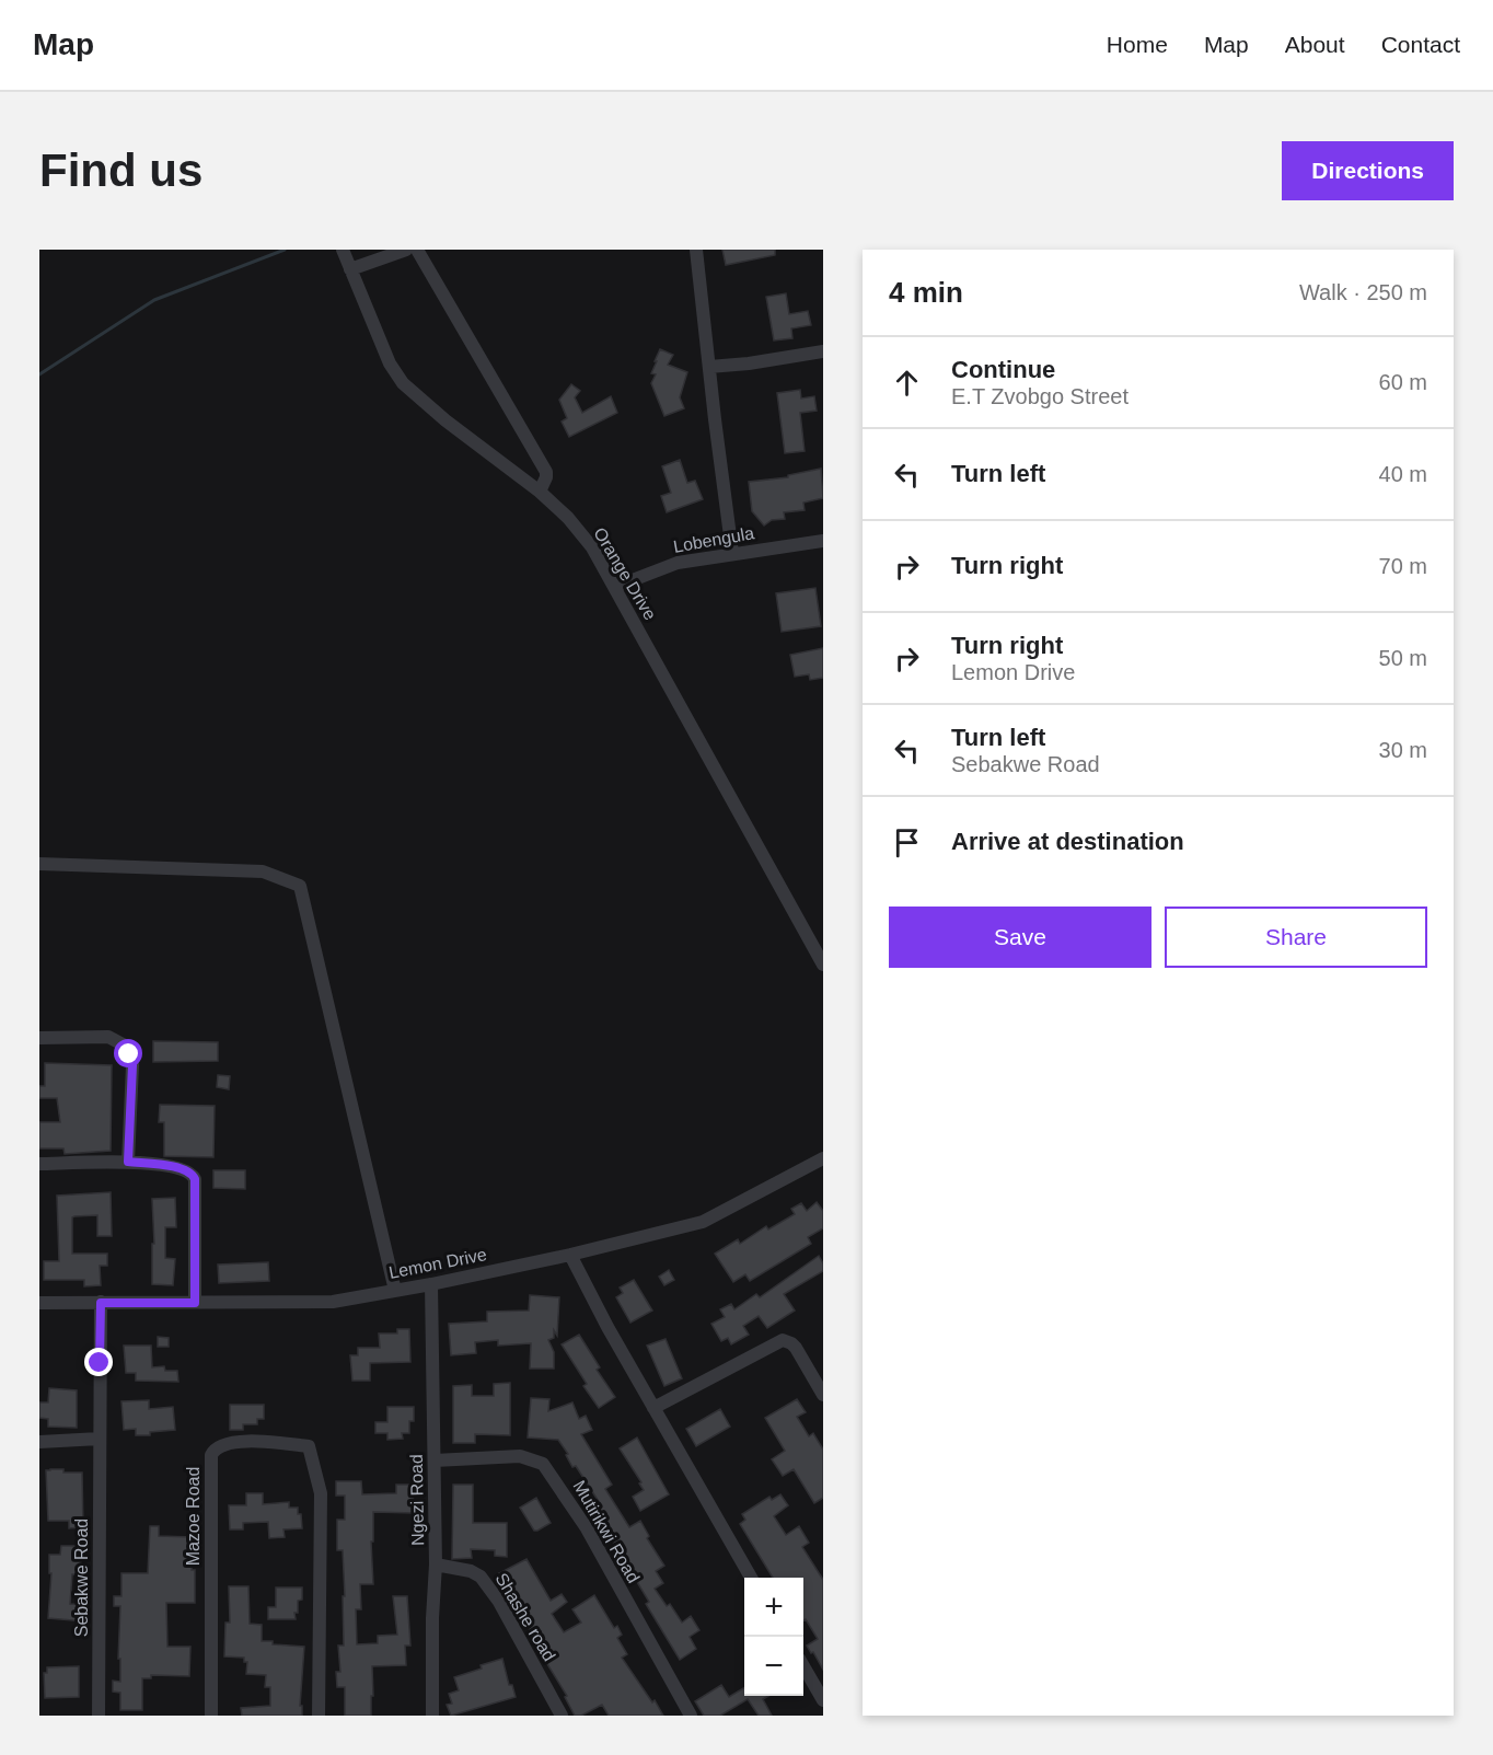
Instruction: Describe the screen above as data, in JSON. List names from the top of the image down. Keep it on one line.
{"streets":{"street":["Lobengula","Orange Drive","Lemon Drive","Ngezi Road","Mazoe Road","Mutirikwi Road","Sebakwe Road","Shashe road"]},"crossings":[["Lobengula","Orange Drive"],["Lemon Drive","Ngezi Road"],["Lemon Drive","Sebakwe Road"],["Ngezi Road","Mutirikwi Road"],["Ngezi Road","Shashe road"]],"page":{"header":"Map","nav":["Home","Map","About","Contact"],"buttons":["Directions",["Save","Share"]],"title":"Find us","heading":["4 min","Walk · 250 m"],"list":[["Continue","E.T Zvobgo Street","60 m"],["Turn left","40 m"],["Turn right","70 m"],["Turn right","Lemon Drive","50 m"],["Turn left","Sebakwe Road","30 m"],"Arrive at destination"],"map_buttons":["+","−"]}}
